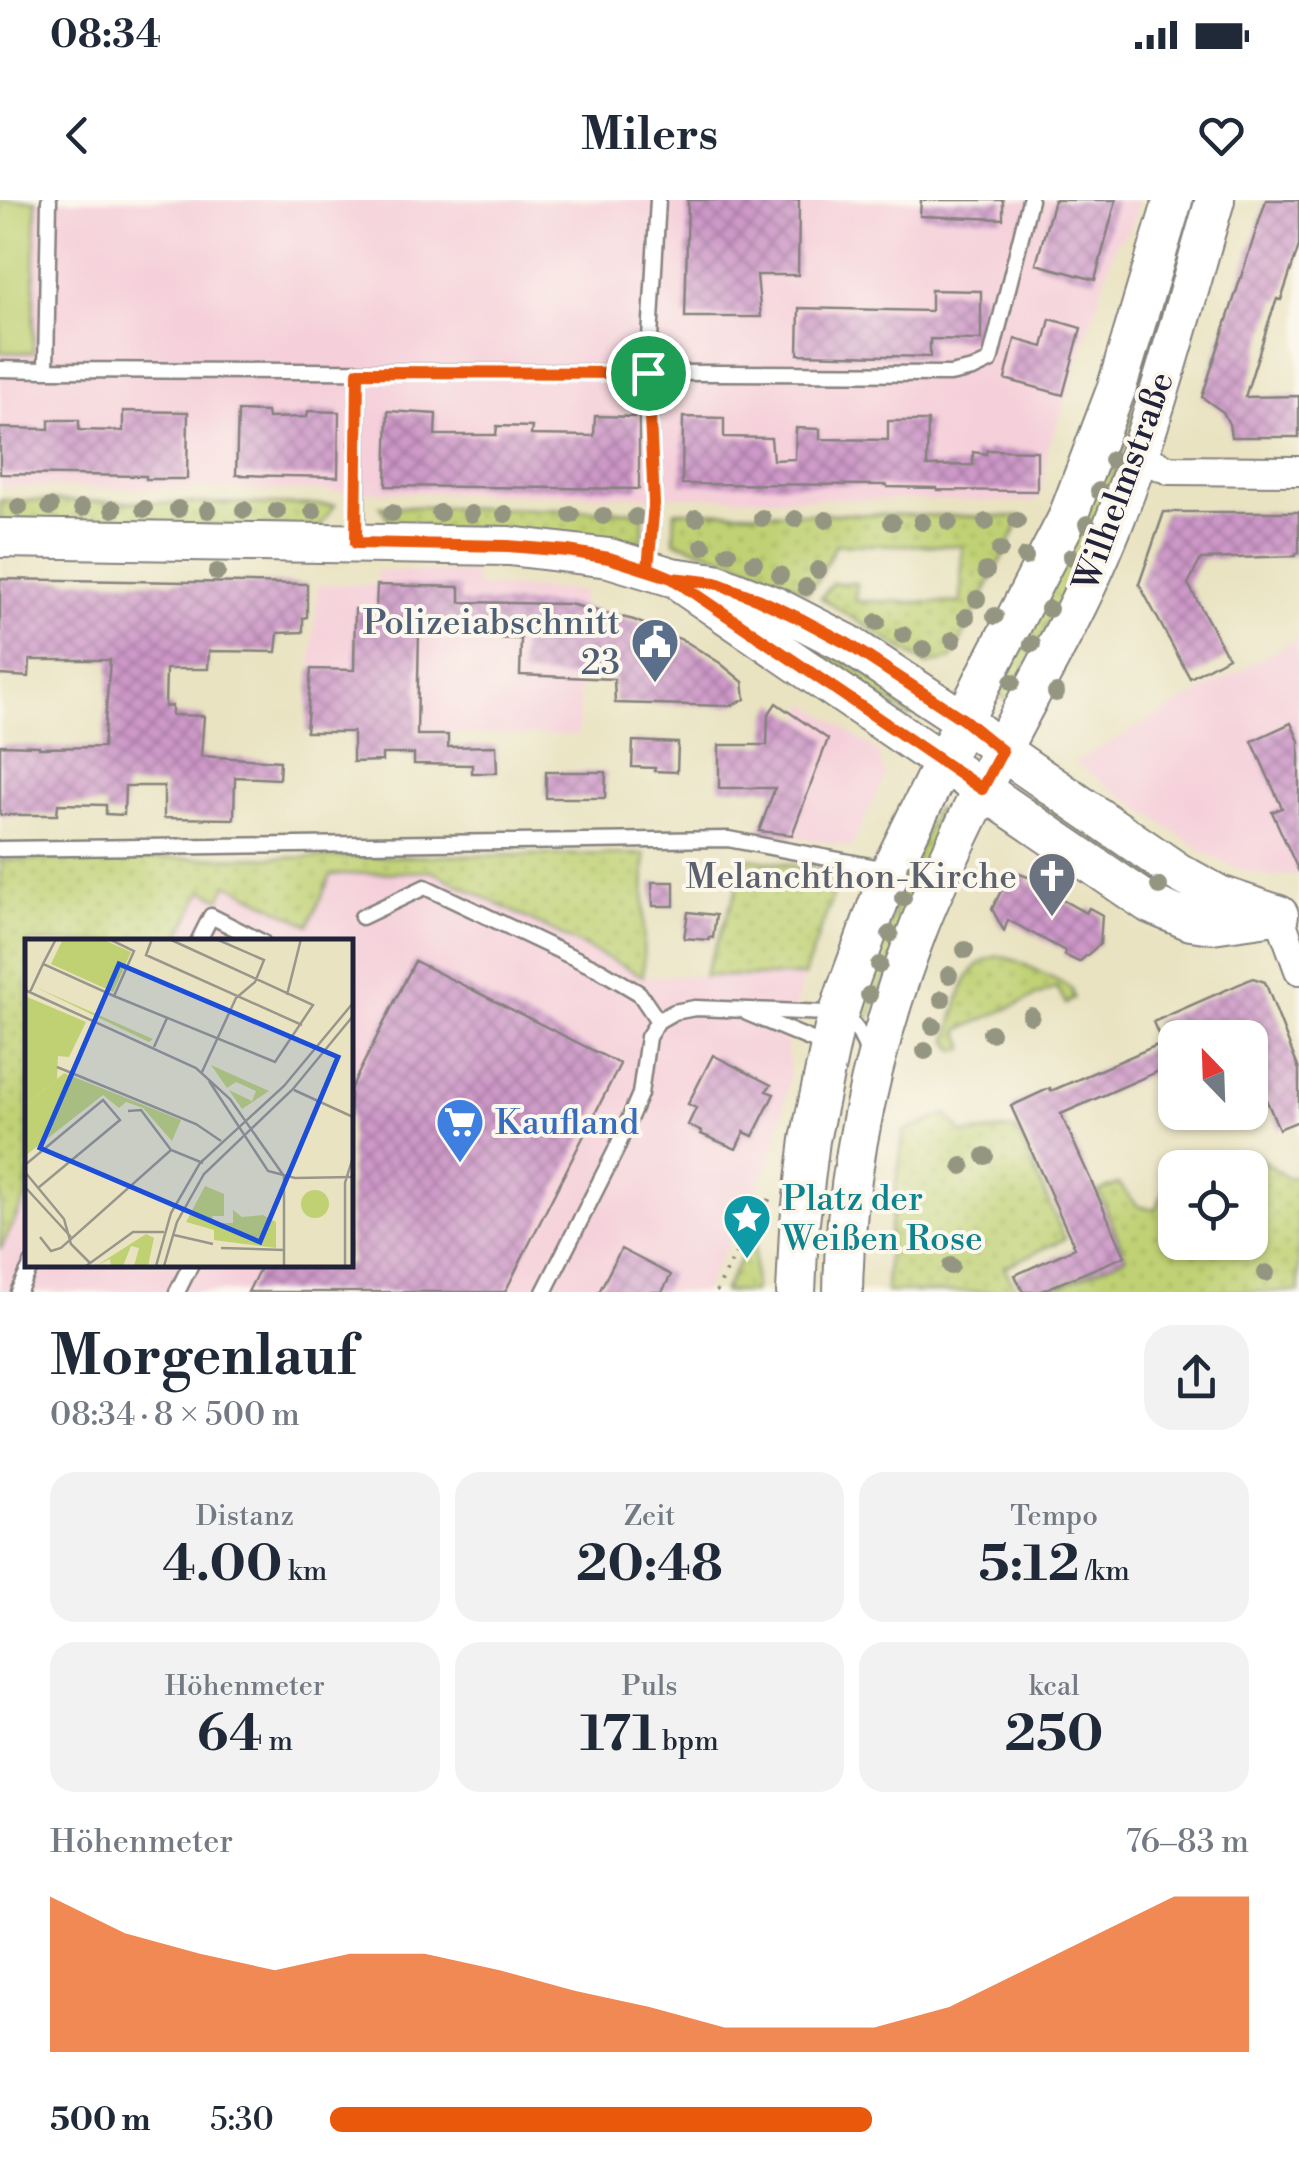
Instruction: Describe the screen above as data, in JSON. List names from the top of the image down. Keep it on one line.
{"streets":{"main road":["Wilhelmstraße"]},"places":{"public building":["Polizeiabschnitt 23"],"church":["Melanchthon-Kirche"],"supermarket":["Kaufland"],"place":["Platz der Weißen Rose"]},"north":"top left","page":{"status":"08:34","header":"Milers","heading":["Morgenlauf","08:34 · 8 × 500 m"],"stats":[["Distanz","4.00 km"],["Zeit","20:48"],["Tempo","5:12 /km"],["Höhenmeter","64 m"],["Puls","171 bpm"],["kcal","250"]],"chart":["Höhenmeter","76–83 m"],"list":[{"name":"500 m","note":"5:30"}]}}
